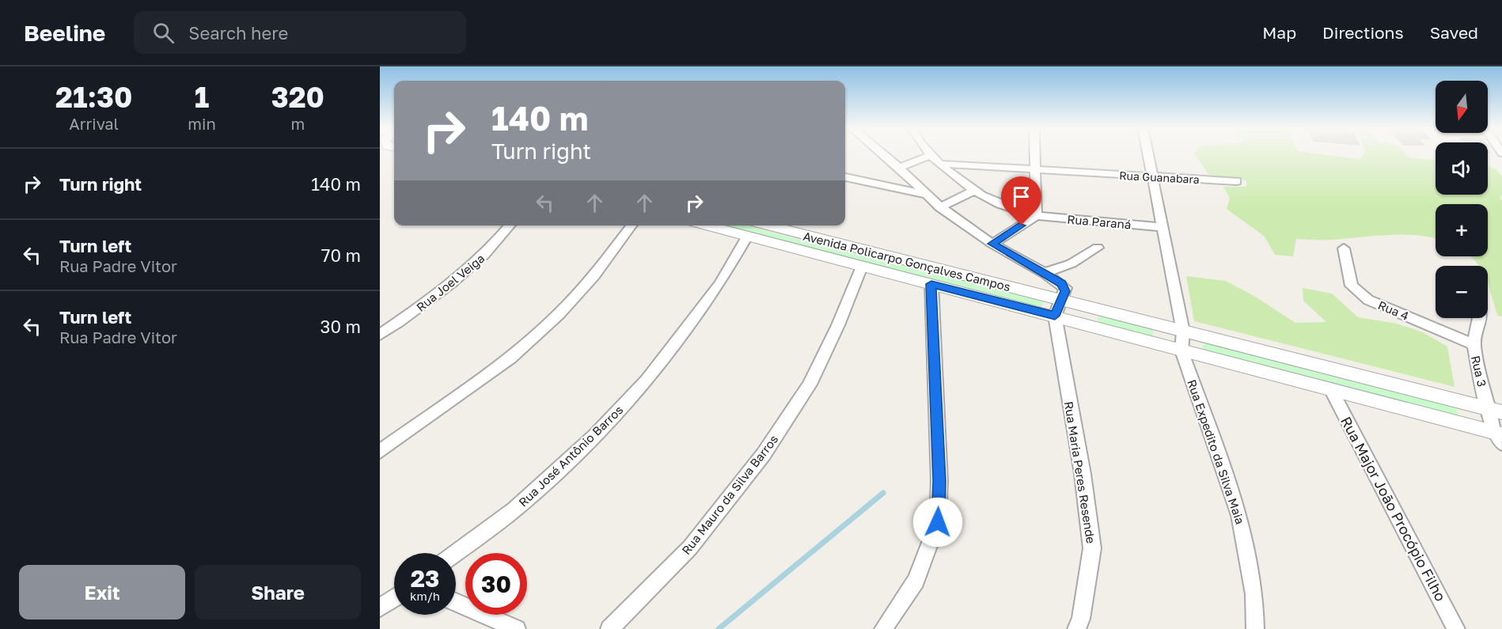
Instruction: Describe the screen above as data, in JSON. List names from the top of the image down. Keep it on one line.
{"streets":{"street":["Rua Guanabara","Rua Paraná","Avenida Policarpo Gonçalves Campos","Rua Joel Veiga","Rua 4","Rua 3","Rua Expedito da Silva Maia","Rua José Antônio Barros","Rua Maria Peres Resende","Rua Mauro da Silva Barros","Rua Major João Procópio Filho"]},"crossings":[["Rua Guanabara","Rua Paraná"],["Rua Guanabara","Rua Expedito da Silva Maia"],["Rua Paraná","Rua Expedito da Silva Maia"],["Avenida Policarpo Gonçalves Campos","Rua 3"],["Avenida Policarpo Gonçalves Campos","Rua Expedito da Silva Maia"],["Avenida Policarpo Gonçalves Campos","Rua José Antônio Barros"],["Avenida Policarpo Gonçalves Campos","Rua Maria Peres Resende"],["Avenida Policarpo Gonçalves Campos","Rua Mauro da Silva Barros"],["Avenida Policarpo Gonçalves Campos","Rua Major João Procópio Filho"],["Rua 4","Rua 3"]],"north":"bottom","page":{"header":"Beeline","search":"Search here","nav":["Map","Directions","Saved"],"eta":["21:30","Arrival","1","min","320","m"],"map_buttons":["+","−"],"turn":["140 m","Turn right"],"list":[{"name":"Turn right","value":"140 m"},{"name":"Turn left","note":"Rua Padre Vitor","value":"70 m"},{"name":"Turn left","note":"Rua Padre Vitor","value":"30 m"}],"speed":"23 km/h","limit":"30","buttons":["Exit","Share"]}}
